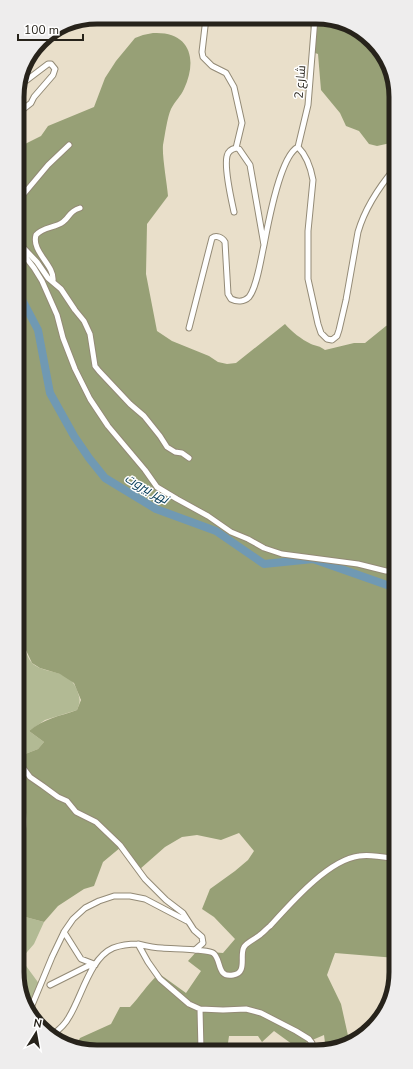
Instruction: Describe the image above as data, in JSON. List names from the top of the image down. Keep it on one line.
{"streets":{"street":["شارع 2"]},"water":["نهر بيروت"],"scale_bar":"100 m","north":"top"}
